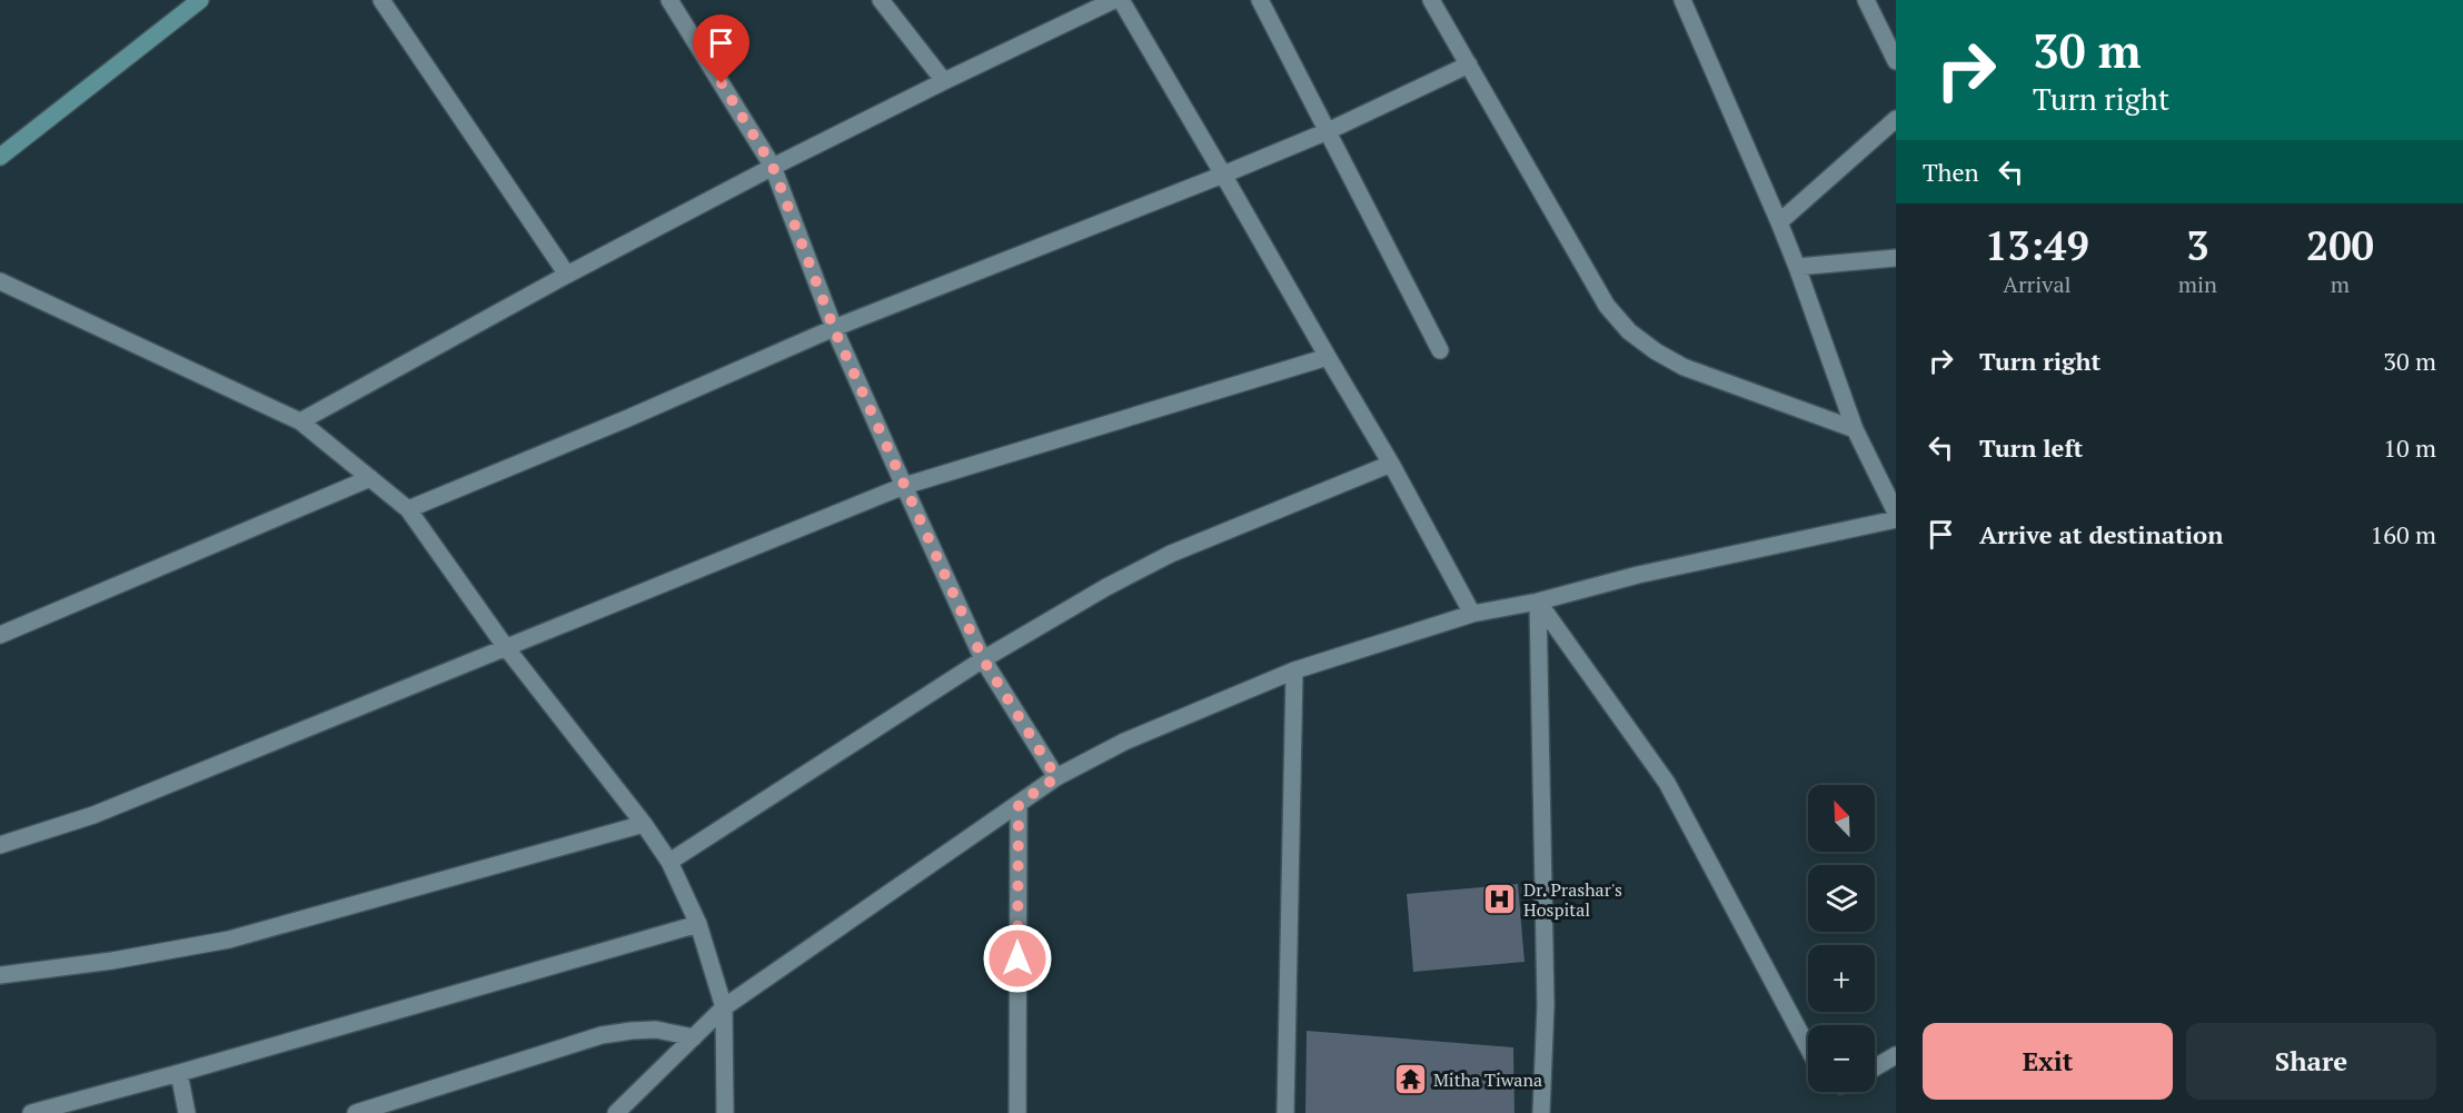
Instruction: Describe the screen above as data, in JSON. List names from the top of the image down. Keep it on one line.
{"places":{"hospital":["Dr. Prashar's Hospital"],"temple":["Mitha Tiwana"]},"north":"top left","page":{"turn":["30 m","Turn right"],"then":"Then","eta":["13:49","Arrival","3","min","200","m"],"list":[{"name":"Turn right","value":"30 m"},{"name":"Turn left","value":"10 m"},{"name":"Arrive at destination","value":"160 m"}],"map_buttons":["+","−"],"buttons":["Exit","Share"]}}
